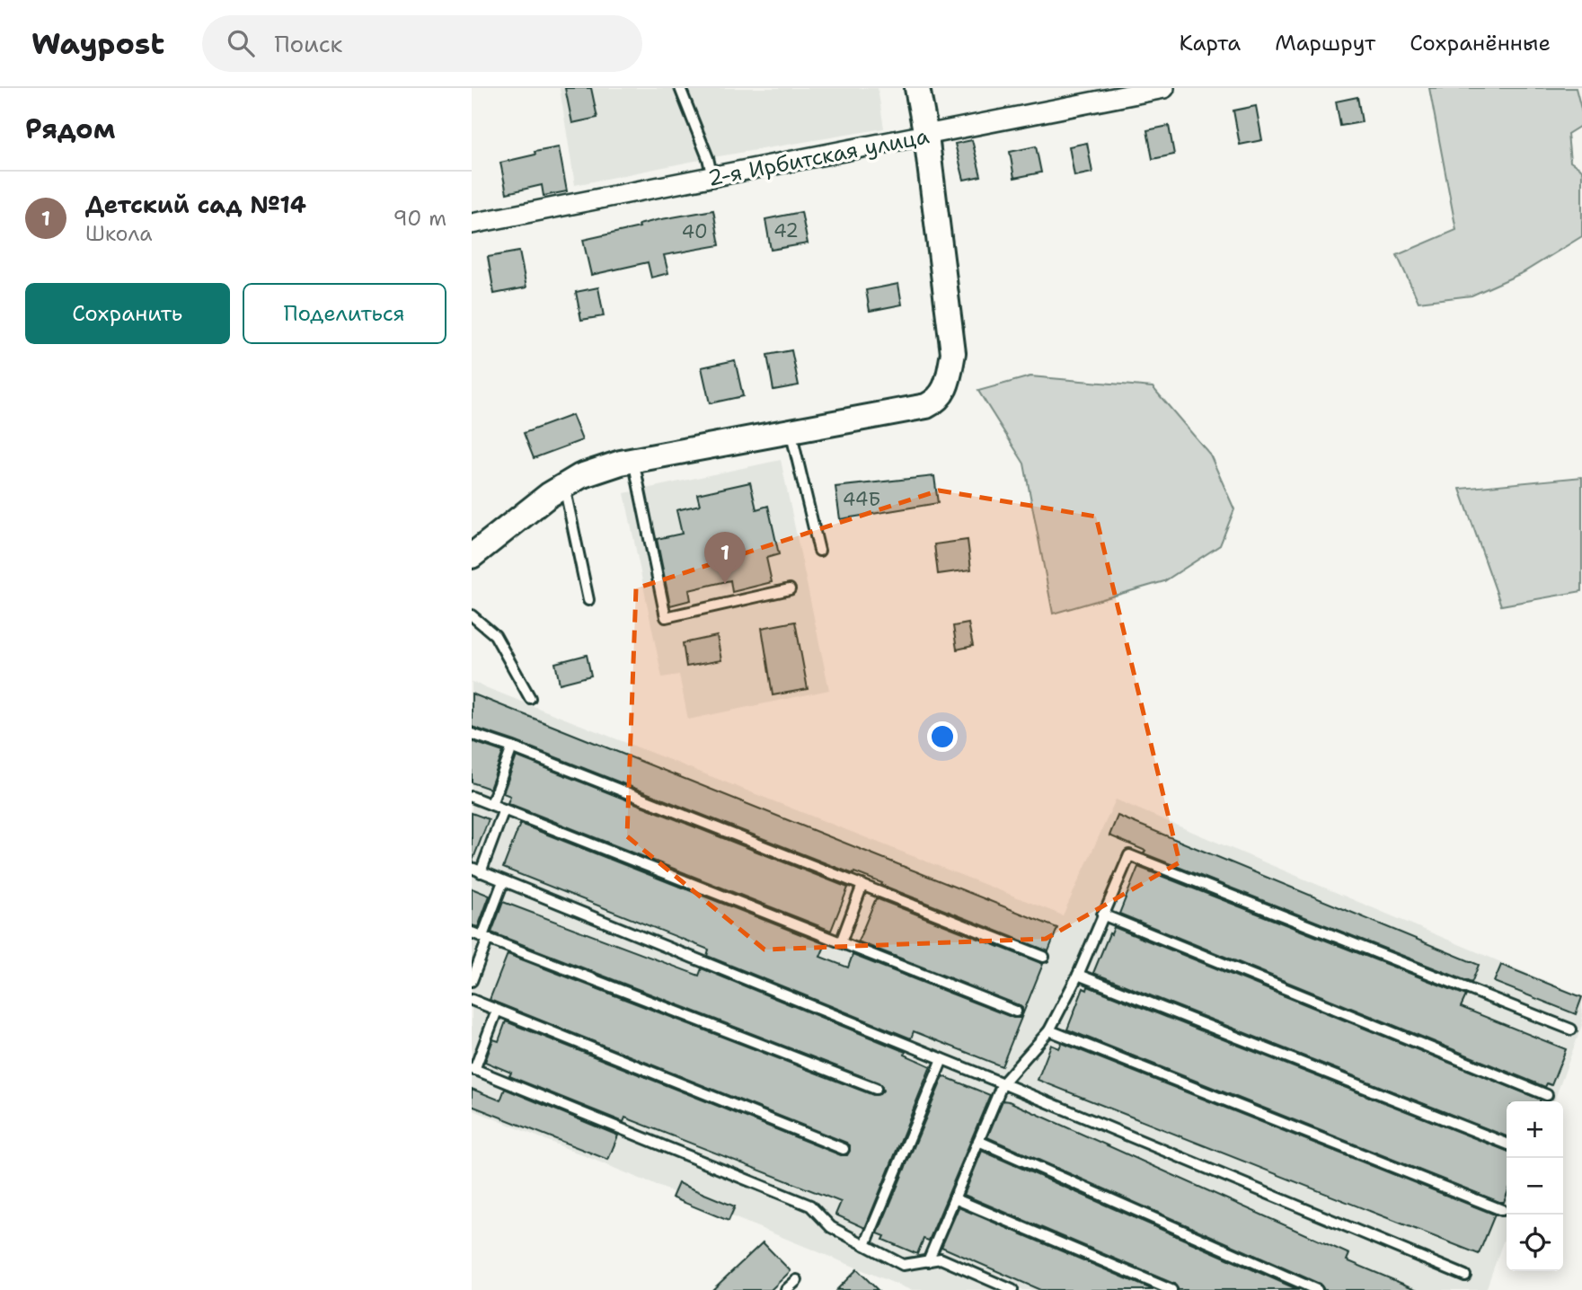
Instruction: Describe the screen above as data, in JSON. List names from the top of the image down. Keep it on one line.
{"streets":{"street":["2-я Ирбитская улица"]},"house_numbers":["42","40","44Б"],"page":{"header":"Waypost","search":"Поиск","nav":["Карта","Маршрут","Сохранённые"],"heading":"Рядом","list":[{"mark":"1","name":"Детский сад №14","note":"Школа","value":"90 m"}],"buttons":["Сохранить","Поделиться"],"pins":"1","map_buttons":["+","−"]}}
